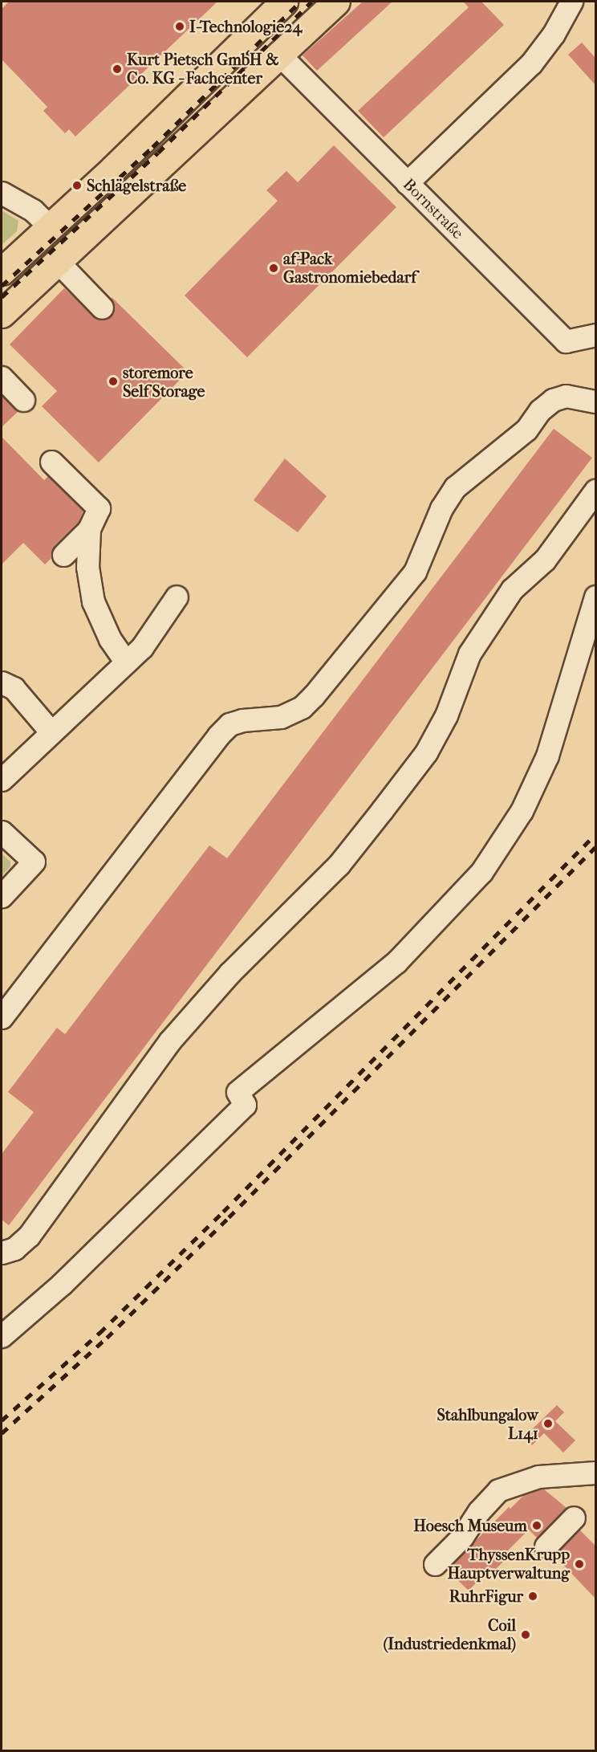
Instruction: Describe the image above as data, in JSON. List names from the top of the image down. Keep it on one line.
{"streets":{"street":["Bornstraße"]},"places":["I-Technologie24","Kurt Pietsch GmbH & Co. KG - Fachcenter","Schlägelstraße","af-Pack Gastronomiebedarf","storemore Self Storage","Stahlbungalow L141","Hoesch Museum","ThyssenKrupp Hauptverwaltung","RuhrFigur","Coil (Industriedenkmal)"]}
